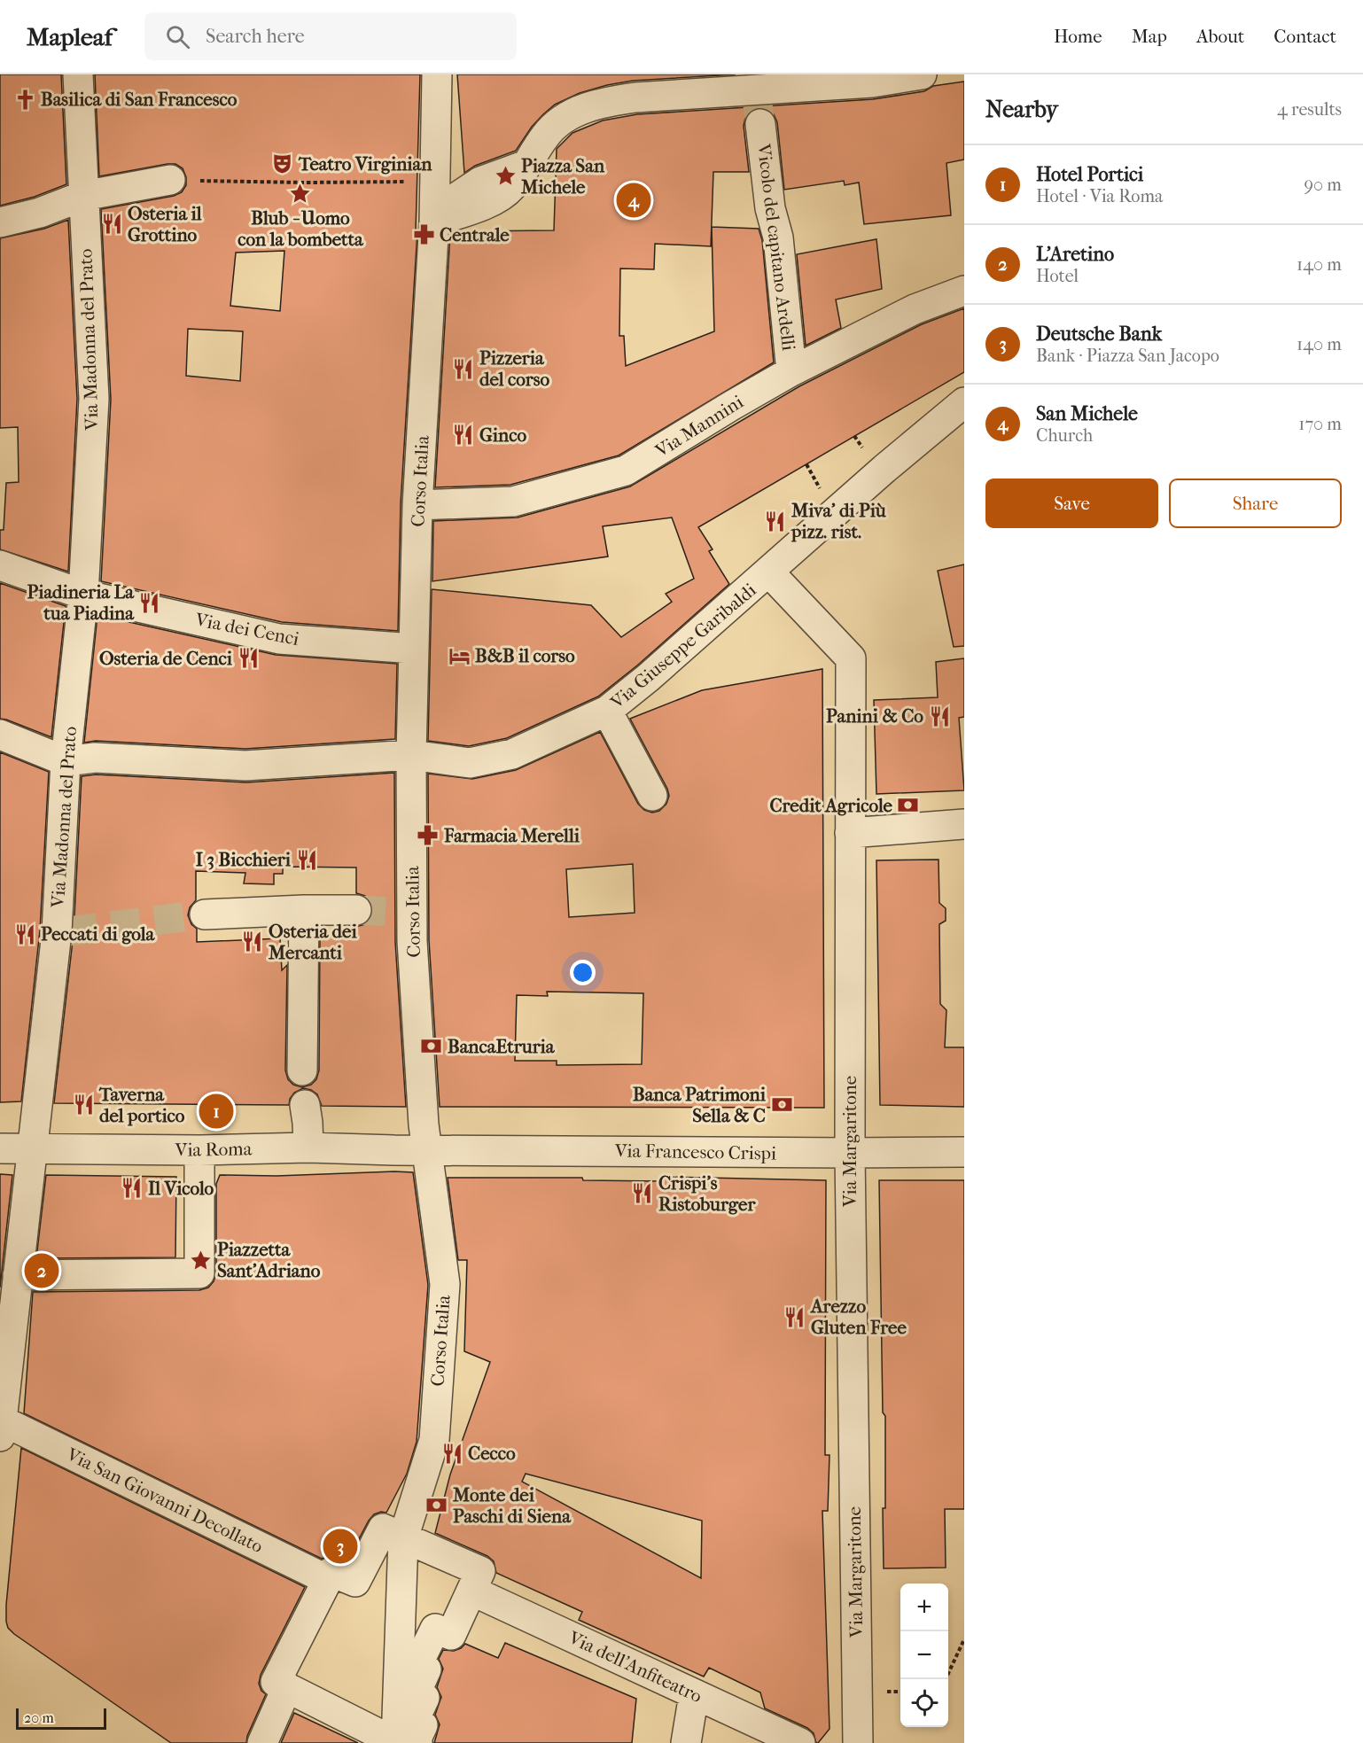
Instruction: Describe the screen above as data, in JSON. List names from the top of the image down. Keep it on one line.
{"streets":{"street":["Vicolo del capitano Ardelli","Via Madonna del Prato","Via Mannini","Corso Italia","Via dei Cenci","Via Giuseppe Garibaldi","Via Margaritone","Via Roma","Via Francesco Crispi","Via San Giovanni Decollato","Via dell'Anfiteatro"]},"crossings":[["Vicolo del capitano Ardelli","Via Mannini"],["Via Madonna del Prato","Via dei Cenci"],["Via Madonna del Prato","Via Giuseppe Garibaldi"],["Via Madonna del Prato","Via Roma"],["Via Madonna del Prato","Via San Giovanni Decollato"],["Via Mannini","Corso Italia"],["Corso Italia","Via dei Cenci"],["Corso Italia","Via Giuseppe Garibaldi"],["Corso Italia","Via Roma"],["Corso Italia","Via Francesco Crispi"],["Via Giuseppe Garibaldi","Via Margaritone"],["Via Margaritone","Via Francesco Crispi"],["Via Roma","Via Francesco Crispi"]],"places":{"church":["Basilica di San Francesco"],"theatre":["Teatro Virginian"],"place":["Piazza San Michele","Blub - Uomo con la bombetta","Piazzetta Sant'Adriano"],"restaurant":["Osteria il Grottino","Pizzeria del corso","Ginco","Miva' di Più pizz. rist.","Piadineria La tua Piadina","Osteria de Cenci","Panini & Co","I 3 Bicchieri","Peccati di gola","Osteria dei Mercanti","Taverna del portico","Il Vicolo","Crispi's Ristoburger","Arezzo Gluten Free","Cecco"],"pharmacy":["Centrale","Farmacia Merelli"],"hotel":["B&B il corso"],"bank":["Credit Agricole","BancaEtruria","Banca Patrimoni Sella & C","Monte dei Paschi di Siena"]},"scale_bar":"20 m","page":{"header":"Mapleaf","search":"Search here","nav":["Home","Map","About","Contact"],"heading":["Nearby","4 results"],"list":[{"mark":"1","name":"Hotel Portici","note":"Hotel · Via Roma","value":"90 m"},{"mark":"2","name":"L'Aretino","note":"Hotel","value":"140 m"},{"mark":"3","name":"Deutsche Bank","note":"Bank · Piazza San Jacopo","value":"140 m"},{"mark":"4","name":"San Michele","note":"Church","value":"170 m"}],"pins":["4","1","2","3"],"buttons":["Save","Share"],"map_buttons":["+","−"],"scale":"20 m"}}
